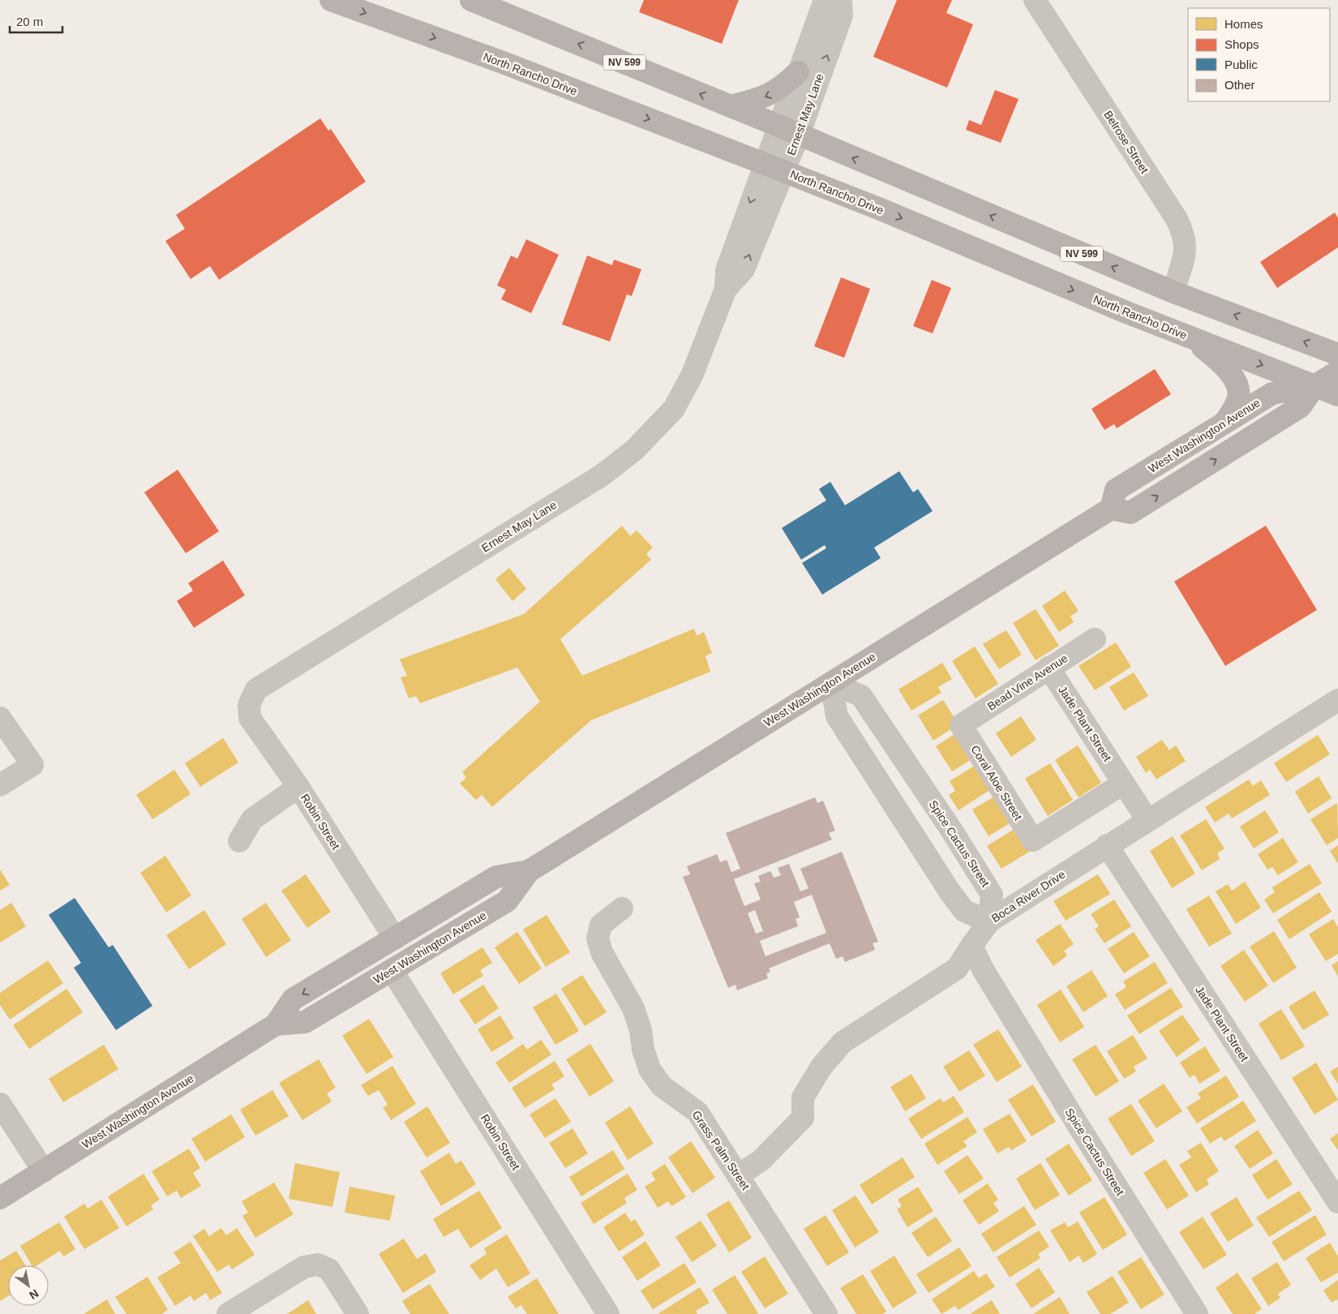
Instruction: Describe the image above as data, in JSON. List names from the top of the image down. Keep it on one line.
{"streets":{"main road":["NV 599","North Rancho Drive","West Washington Avenue"],"street":["Ernest May Lane","Belrose Street","Bead Vine Avenue","Jade Plant Street","Coral Aloe Street","Robin Street","Spice Cactus Street","Boca River Drive","Grass Palm Street"]},"crossings":[["NV 599","Ernest May Lane"],["NV 599","Belrose Street"],["North Rancho Drive","Ernest May Lane"],["North Rancho Drive","West Washington Avenue"],["Ernest May Lane","Robin Street"],["West Washington Avenue","Robin Street"],["West Washington Avenue","Spice Cactus Street"],["Bead Vine Avenue","Jade Plant Street"],["Bead Vine Avenue","Coral Aloe Street"],["Jade Plant Street","Coral Aloe Street"],["Jade Plant Street","Boca River Drive"],["Spice Cactus Street","Boca River Drive"],["Boca River Drive","Grass Palm Street"]],"legend":["Homes","Shops","Public","Other"],"scale_bar":"20 m","north":"bottom right"}
